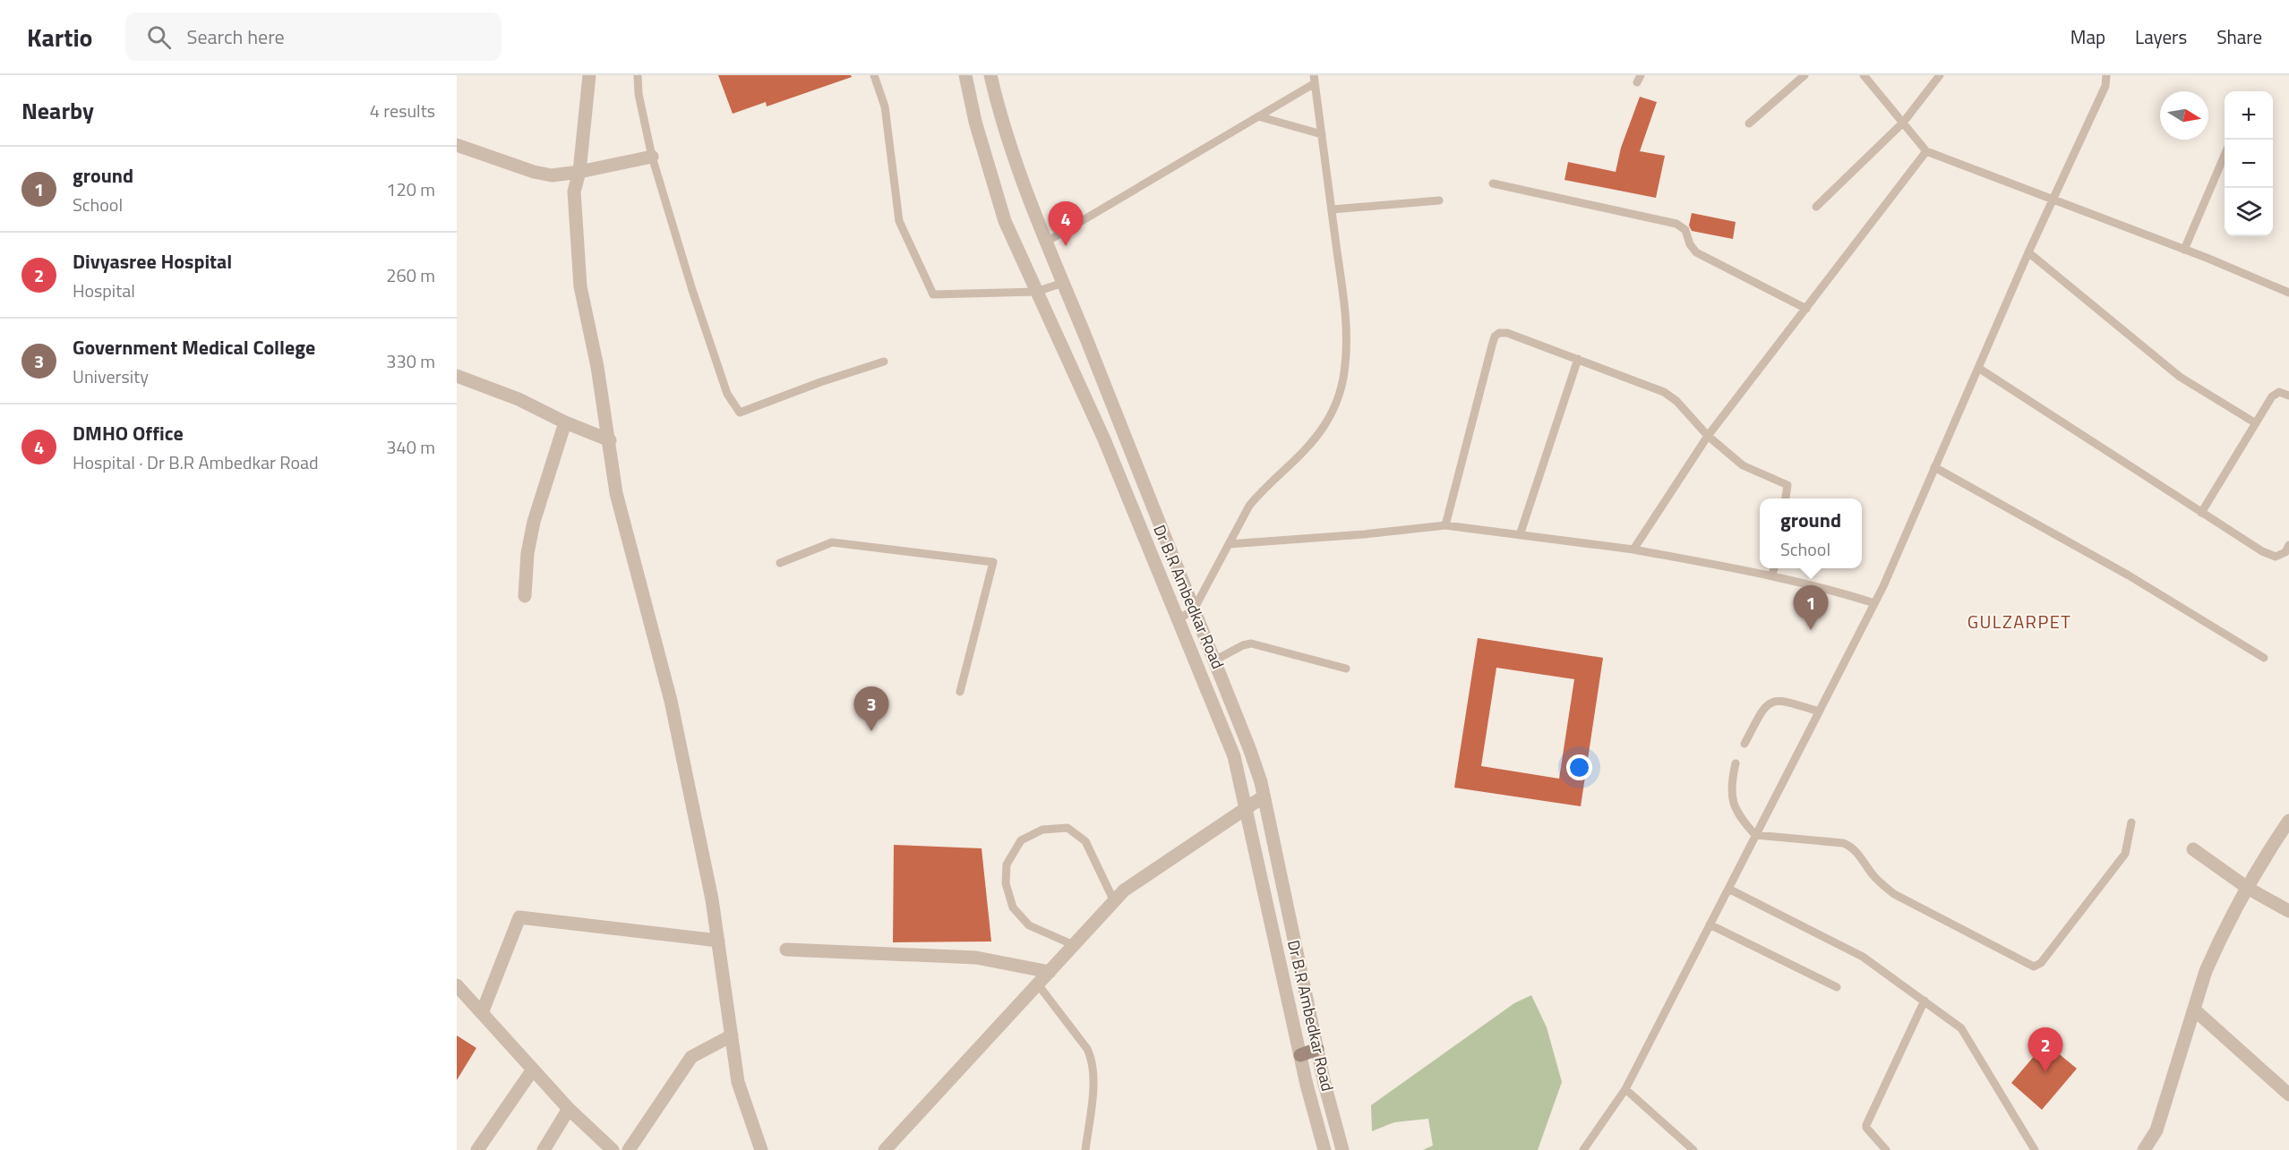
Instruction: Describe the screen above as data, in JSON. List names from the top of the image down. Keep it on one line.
{"streets":{"street":["Dr B.R Ambedkar Road"]},"districts":["GULZARPET"],"north":"right","page":{"header":"Kartio","search":"Search here","nav":["Map","Layers","Share"],"heading":["Nearby","4 results"],"map_buttons":["+","−"],"list":[{"mark":"1","name":"ground","note":"School","value":"120 m"},{"mark":"2","name":"Divyasree Hospital","note":"Hospital","value":"260 m"},{"mark":"3","name":"Government Medical College","note":"University","value":"330 m"},{"mark":"4","name":"DMHO Office","note":"Hospital · Dr B.R Ambedkar Road","value":"340 m"}],"pins":["4","1","3","2"],"popup":["ground","School"]}}
